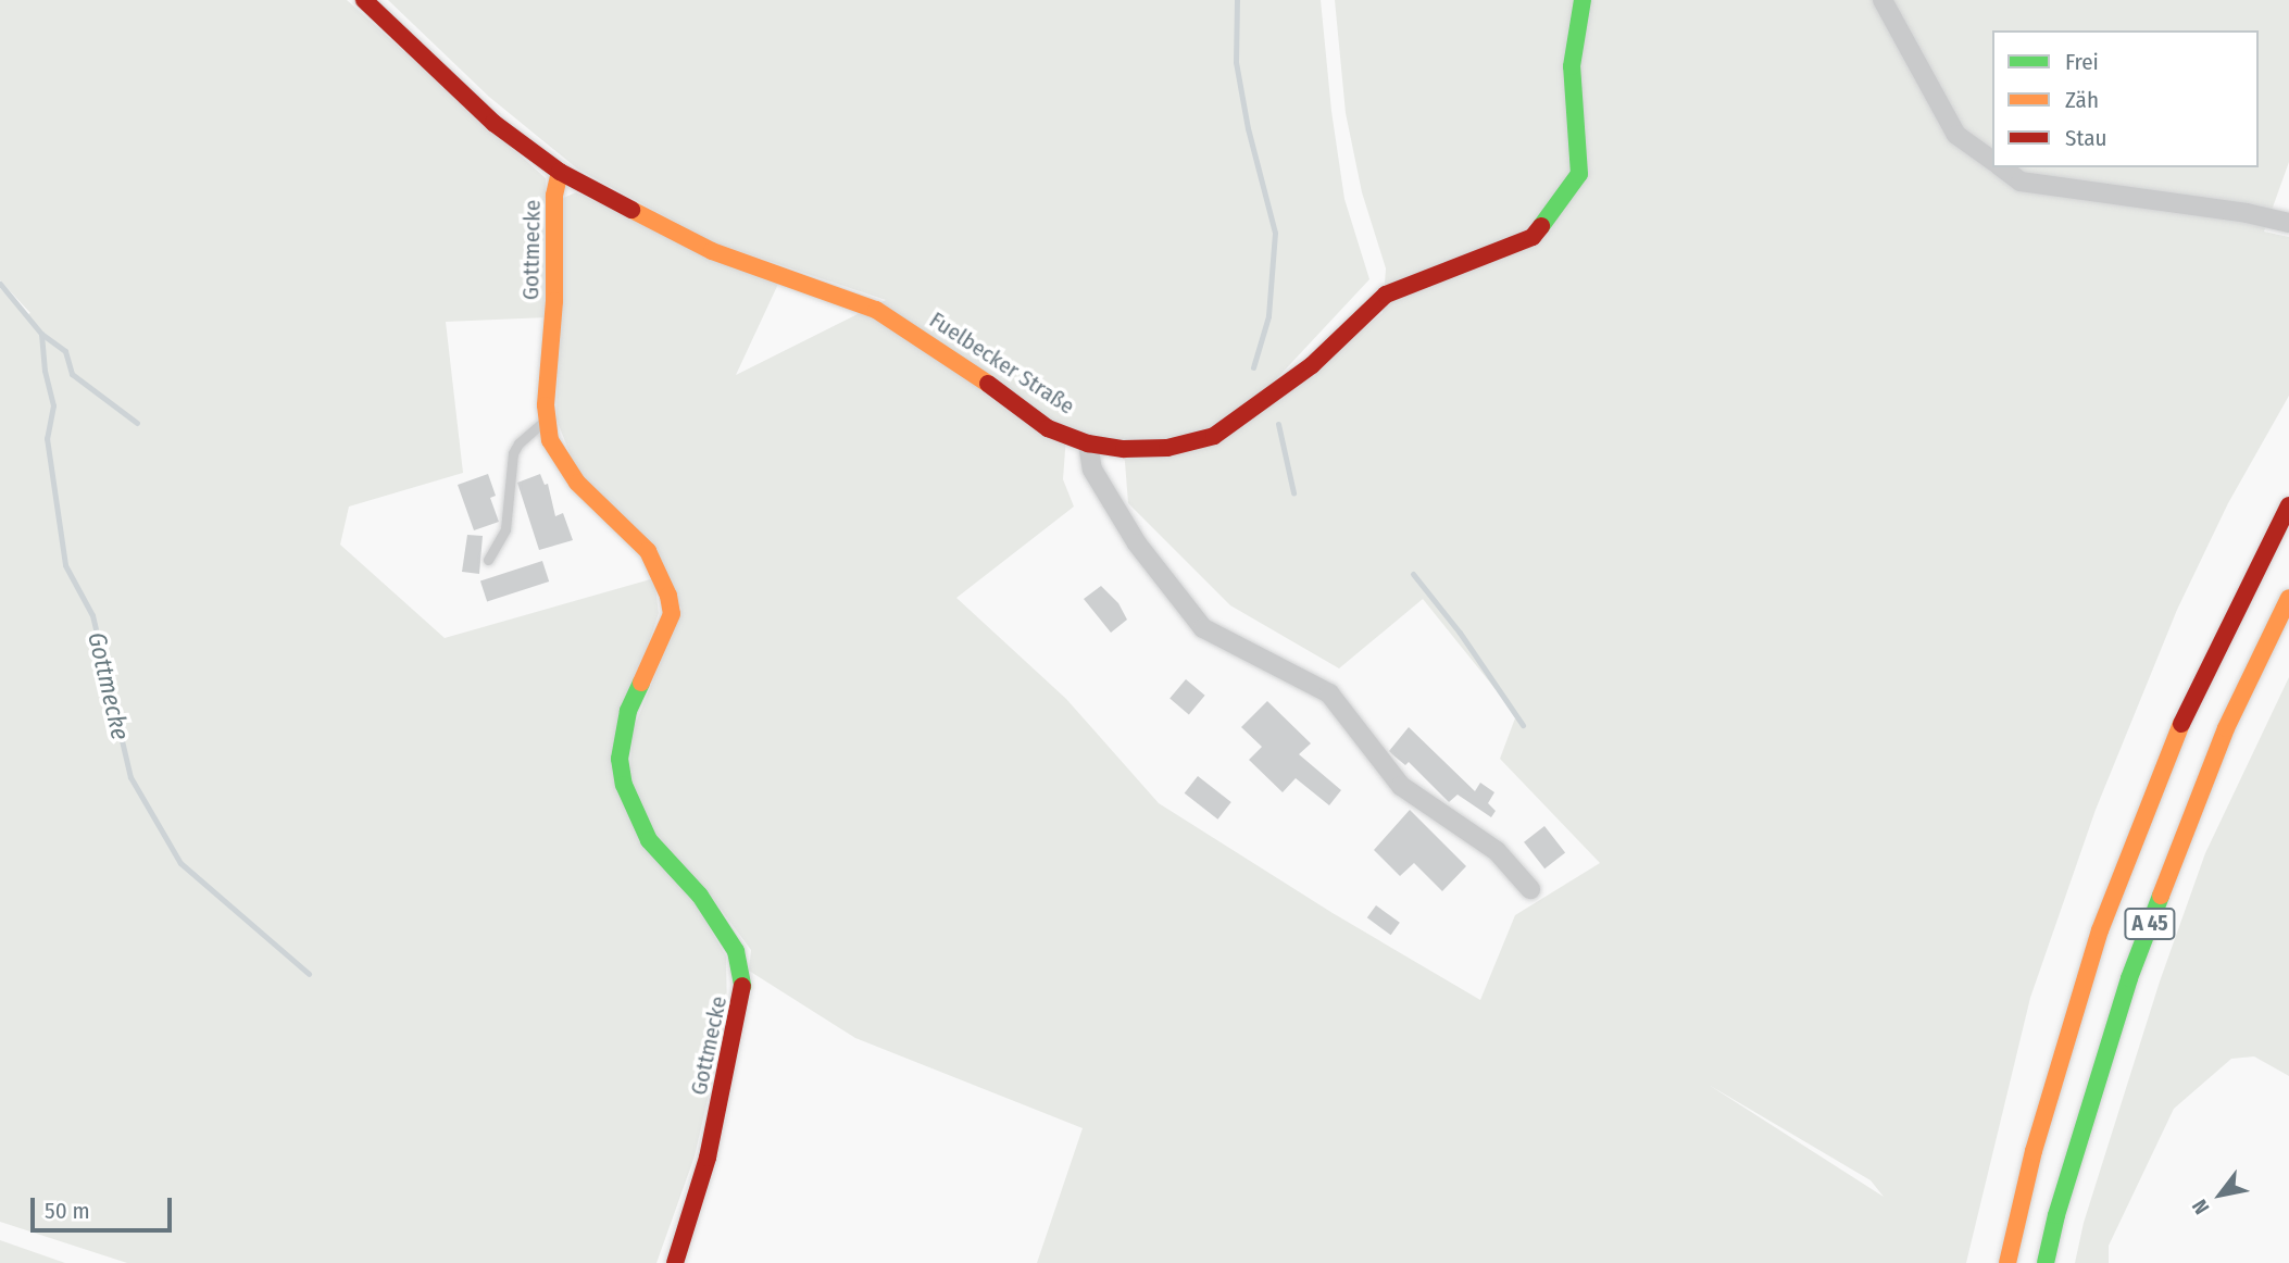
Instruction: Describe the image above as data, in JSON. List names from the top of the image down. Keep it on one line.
{"streets":{"main road":["Gottmecke","Fuelbecker Straße","A 45"]},"crossings":[["Gottmecke","Fuelbecker Straße"]],"water":["Gottmecke"],"legend":["Frei","Zäh","Stau"],"scale_bar":"50 m","north":"bottom left"}
